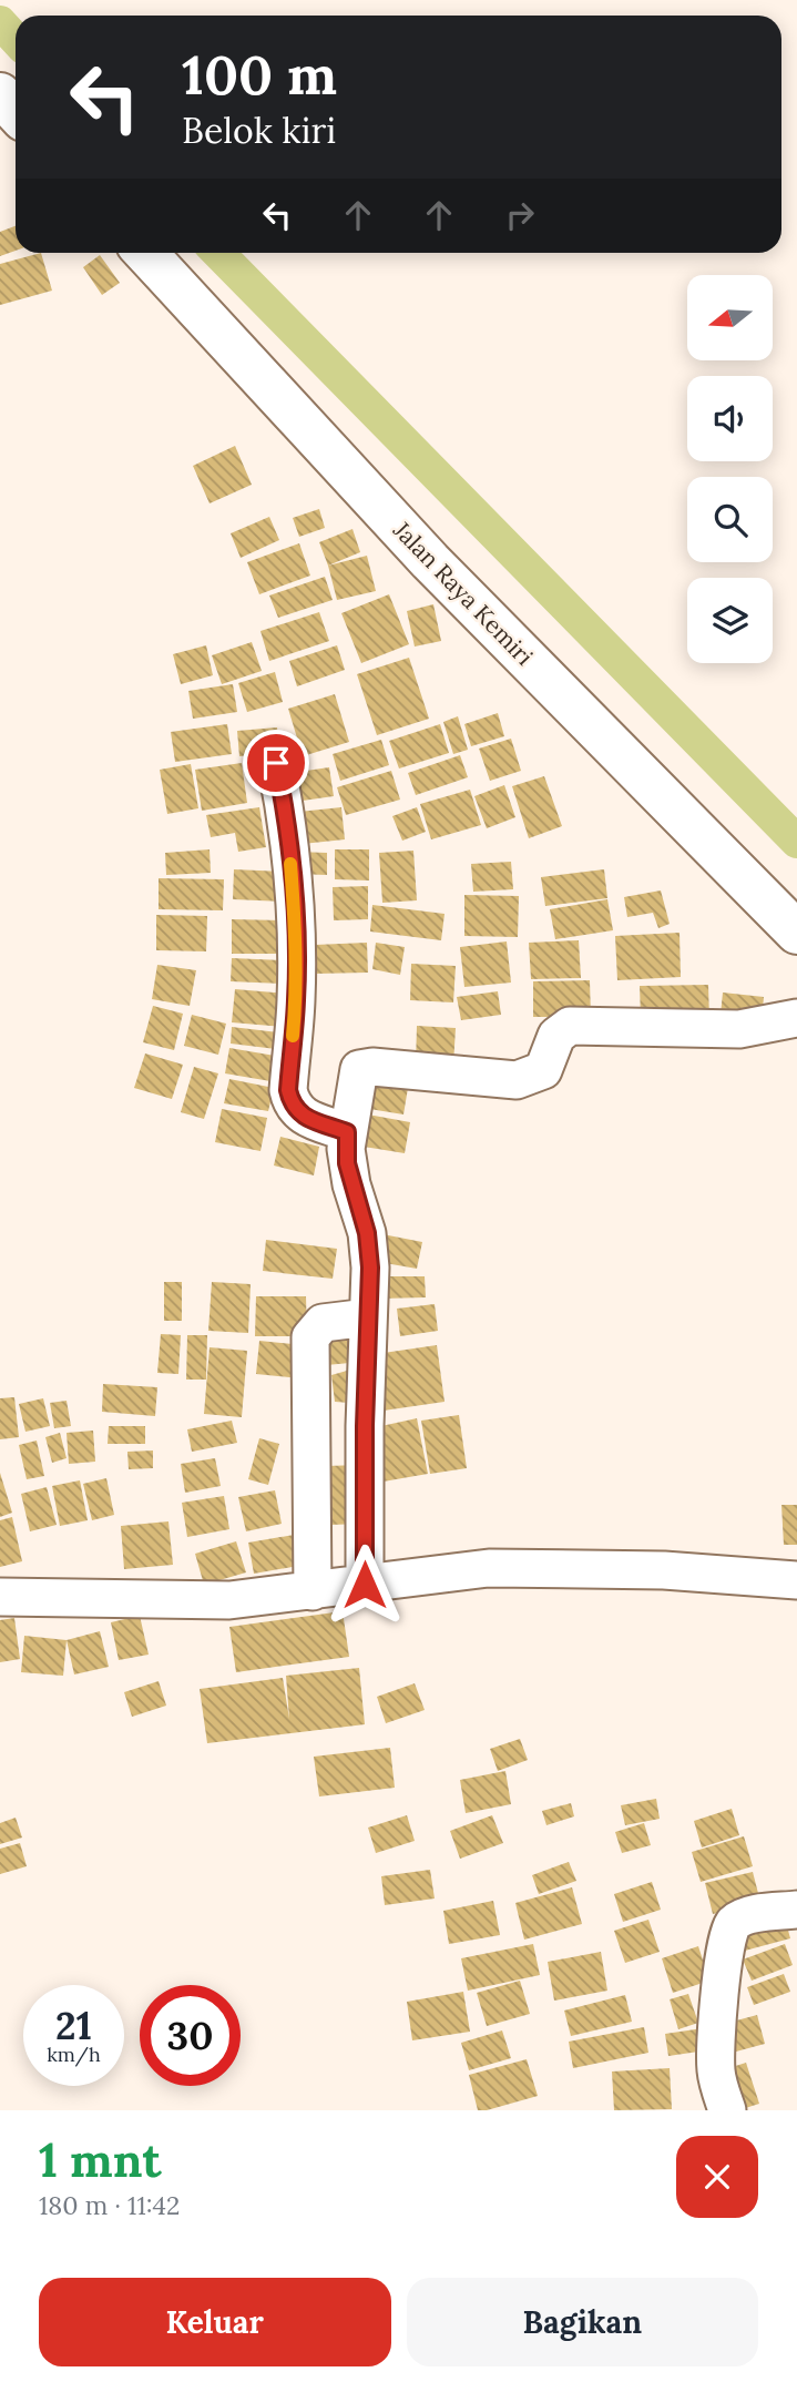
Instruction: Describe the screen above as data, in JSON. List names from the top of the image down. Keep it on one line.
{"streets":{"main road":["Jalan Raya Kemiri"]},"north":"left","page":{"turn":["100 m","Belok kiri"],"speed":"21 km/h","limit":"30","heading":["1 mnt","180 m · 11:42"],"buttons":["Keluar","Bagikan"]}}
